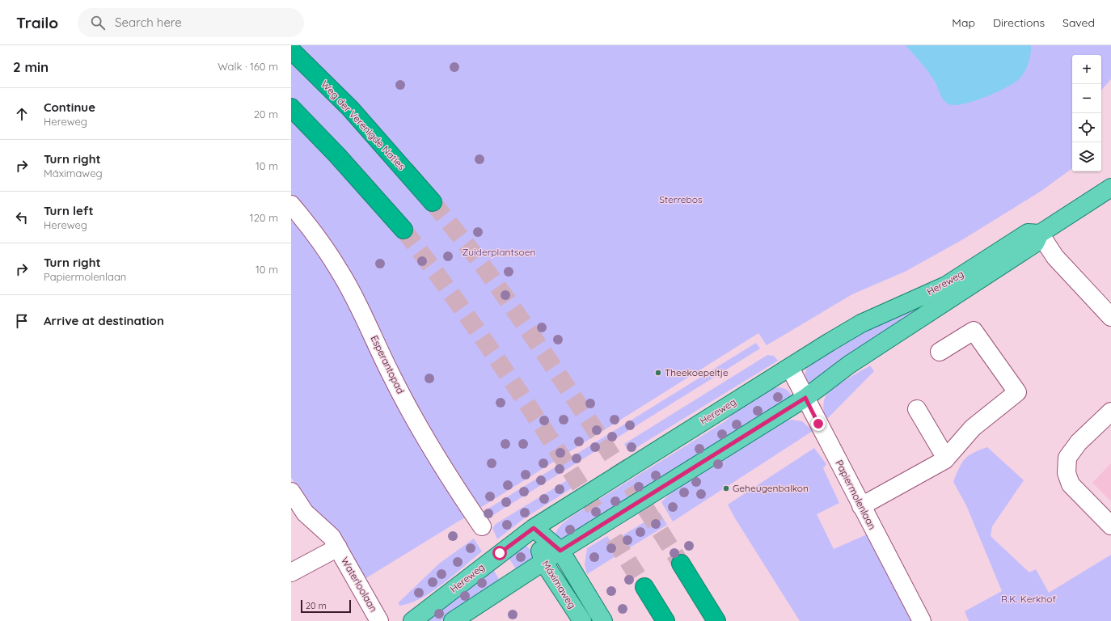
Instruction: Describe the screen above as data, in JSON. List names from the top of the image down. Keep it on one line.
{"streets":{"highway":["Weg der Verenigde Naties"],"main road":["Hereweg","Máximaweg"],"street":["Esperantopad","Papiermolenlaan","Waterloolaan"]},"crossings":[["Hereweg","Papiermolenlaan"],["Hereweg","Máximaweg"]],"parks":["Sterrebos","Zuiderplantsoen","R.K. Kerkhof"],"places":["Theekoepeltje","Geheugenbalkon"],"scale_bar":"20 m","page":{"header":"Trailo","search":"Search here","nav":["Map","Directions","Saved"],"heading":["2 min","Walk · 160 m"],"map_buttons":["+","−"],"list":[["Continue","Hereweg","20 m"],["Turn right","Máximaweg","10 m"],["Turn left","Hereweg","120 m"],["Turn right","Papiermolenlaan","10 m"],"Arrive at destination"],"scale":"20 m"}}
